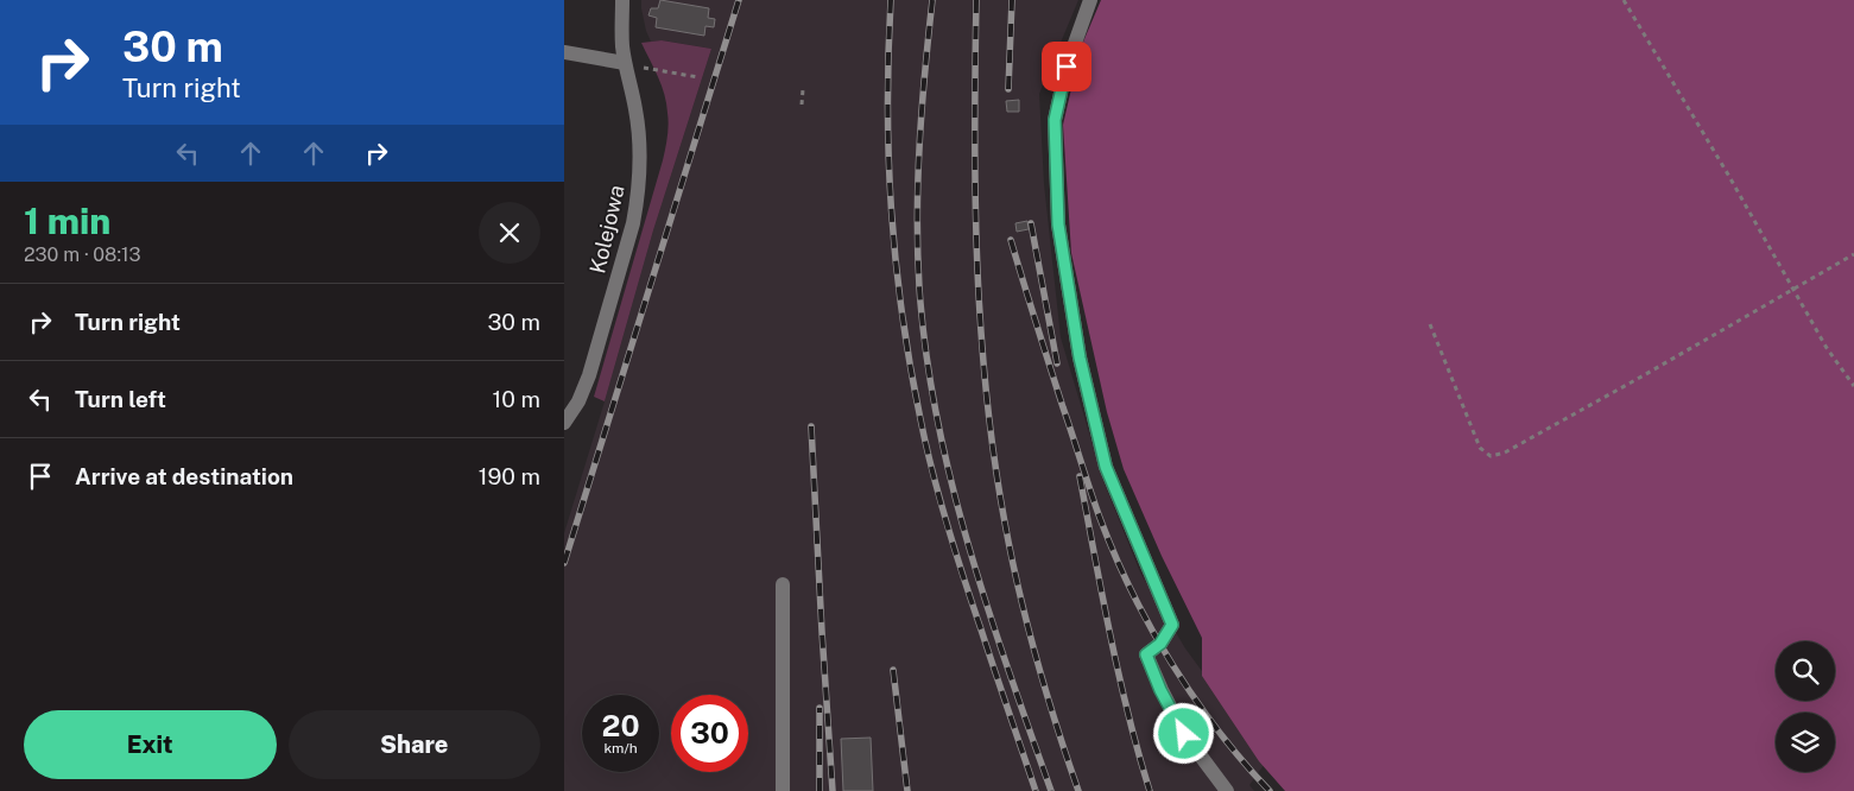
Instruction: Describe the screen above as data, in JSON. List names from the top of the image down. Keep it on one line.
{"streets":{"street":["Kolejowa"]},"page":{"turn":["30 m","Turn right"],"heading":["1 min","230 m · 08:13"],"list":[{"name":"Turn right","value":"30 m"},{"name":"Turn left","value":"10 m"},{"name":"Arrive at destination","value":"190 m"}],"speed":"20 km/h","limit":"30","buttons":["Exit","Share"]}}
